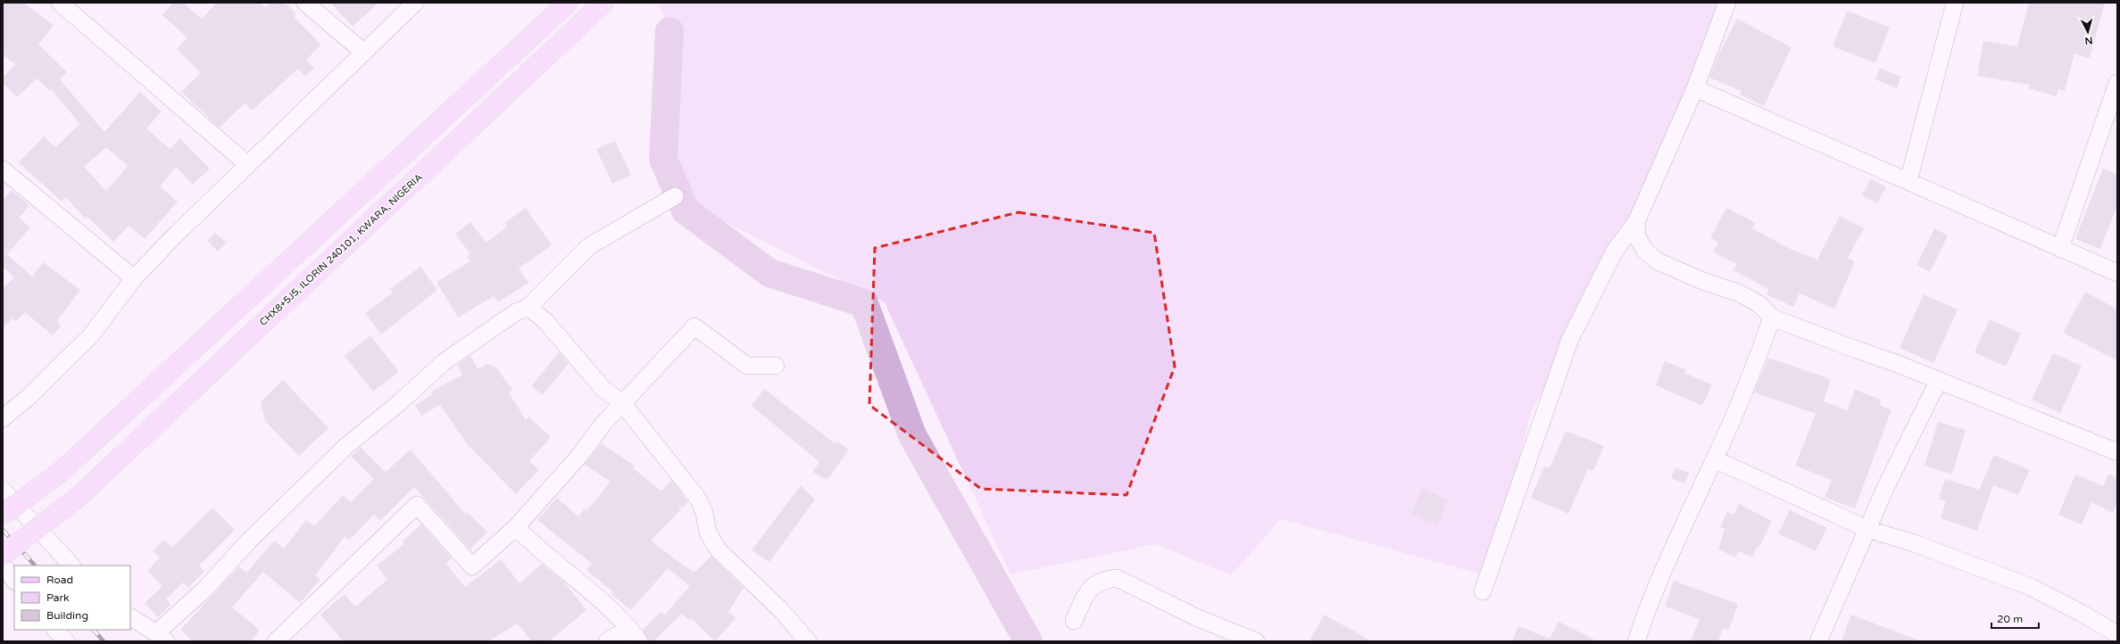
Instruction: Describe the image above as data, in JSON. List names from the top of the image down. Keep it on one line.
{"streets":{"main road":["CHX8+5J5, ILORIN 240101, KWARA, NIGERIA"]},"legend":["Road","Park","Building"],"scale_bar":"20 m","north":"bottom"}
